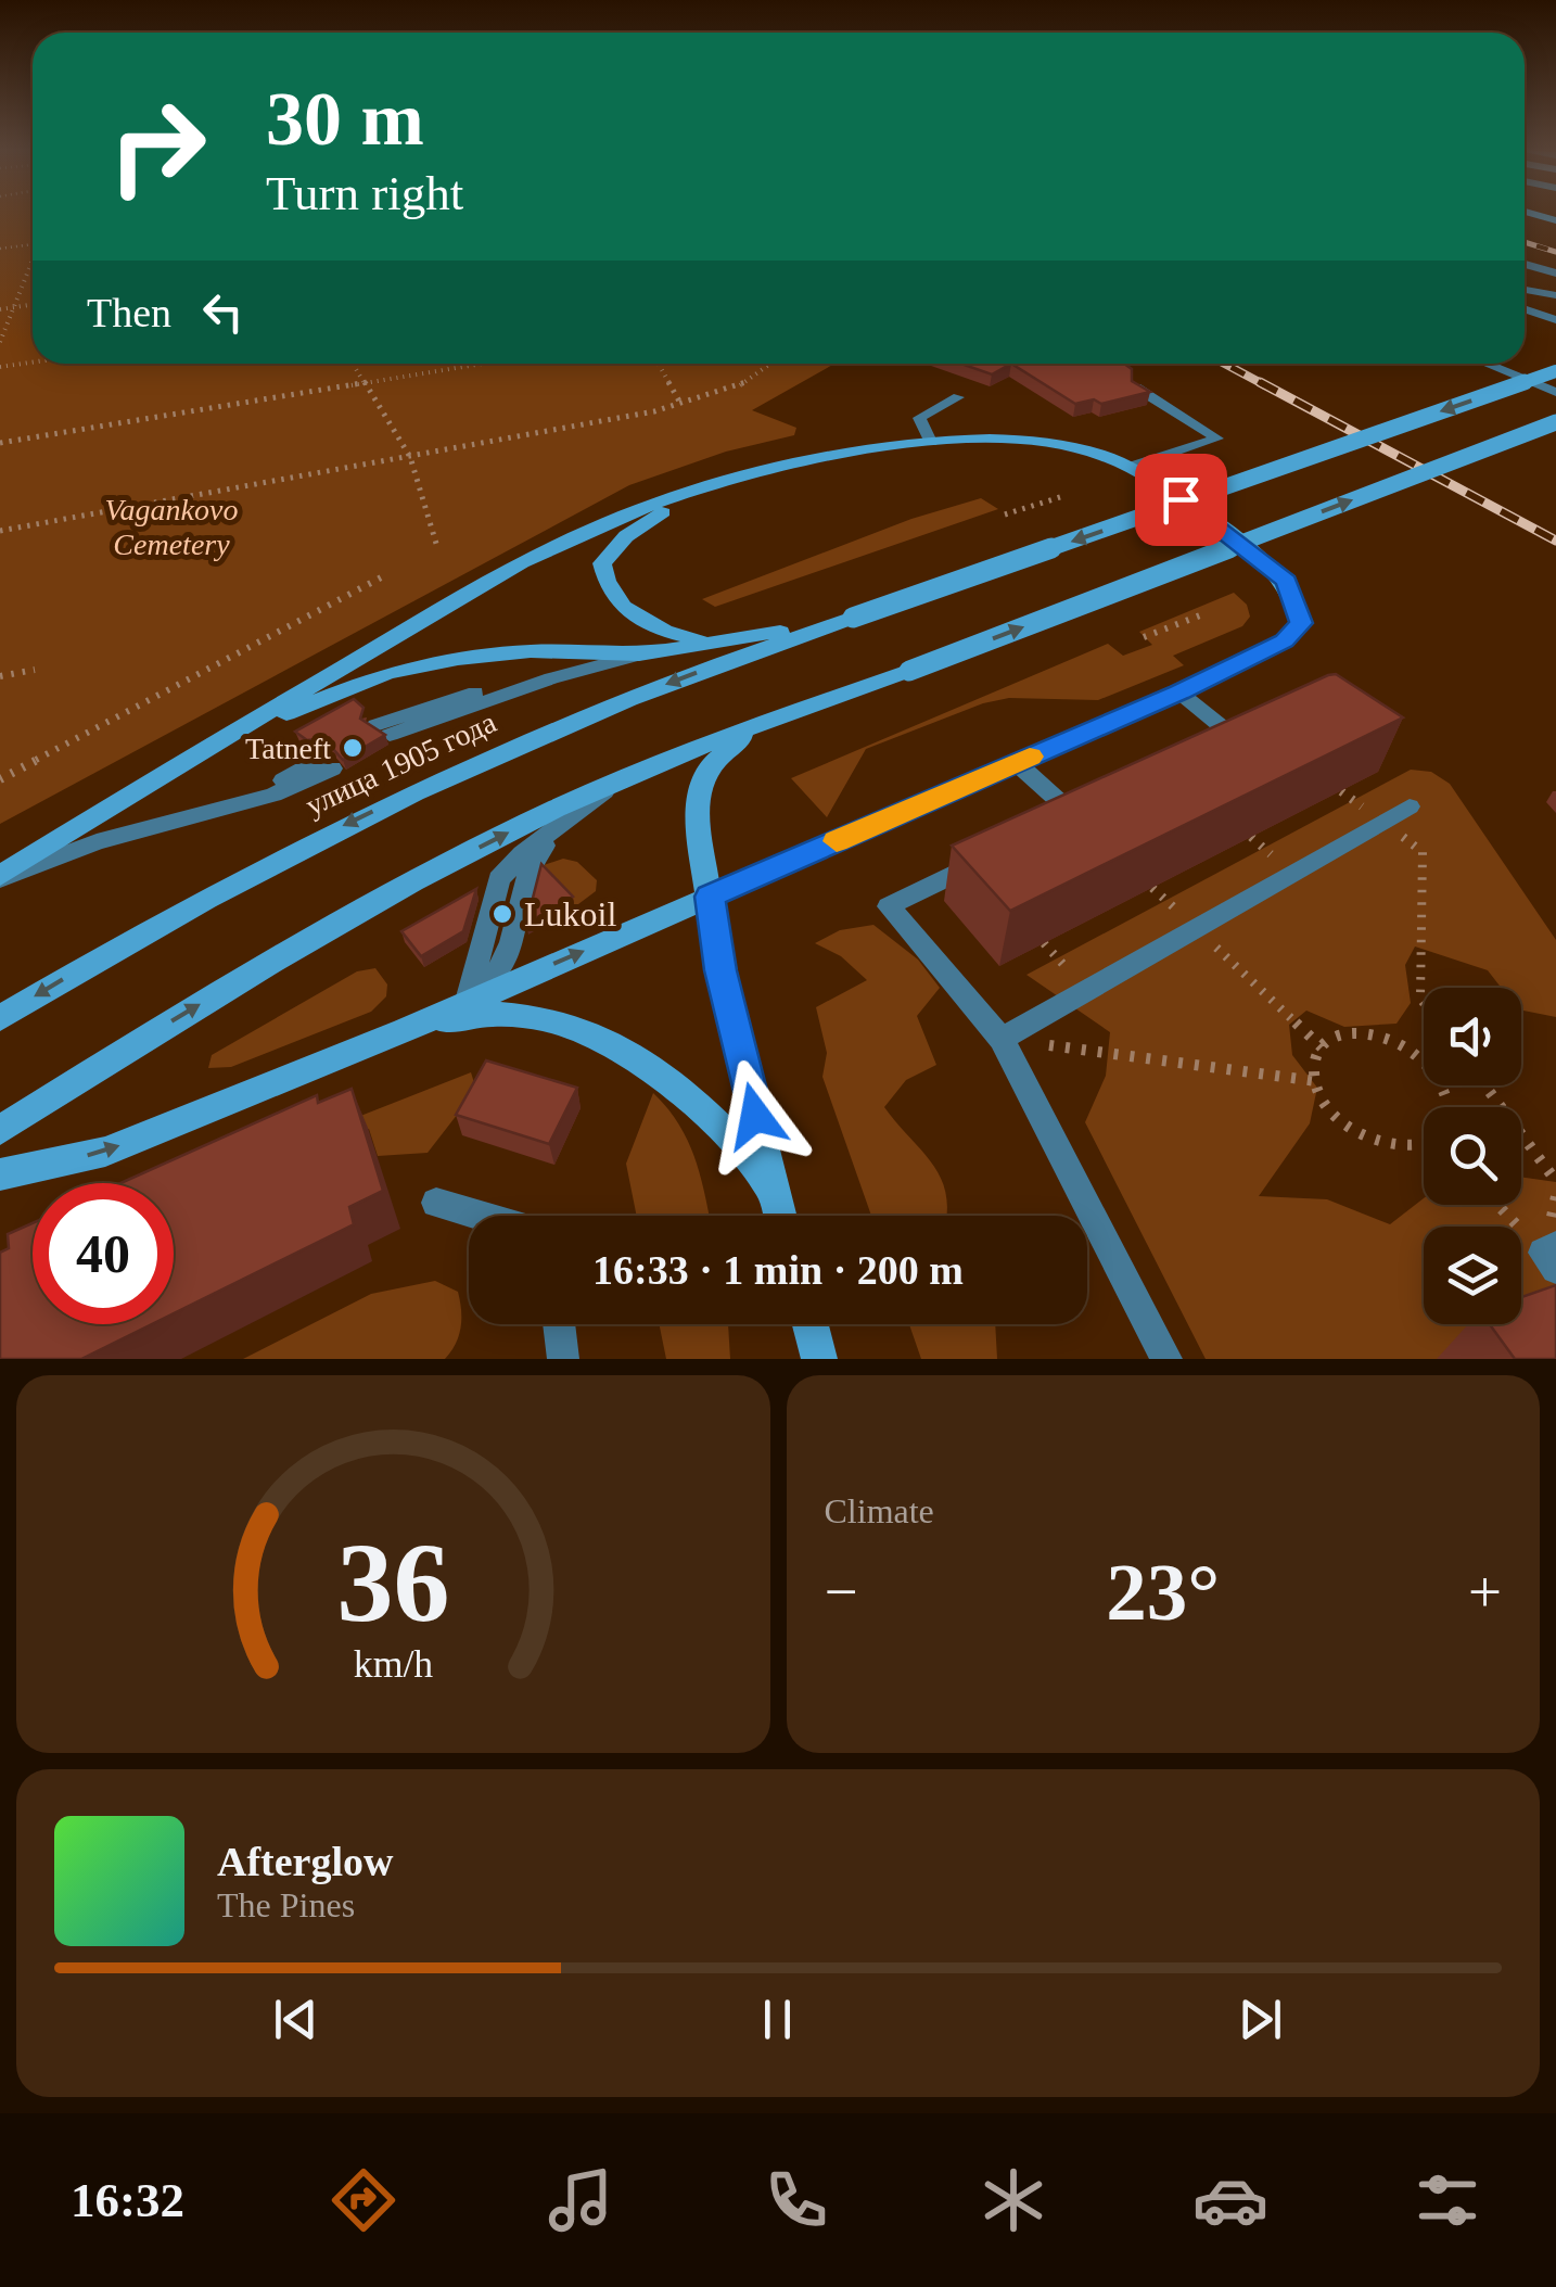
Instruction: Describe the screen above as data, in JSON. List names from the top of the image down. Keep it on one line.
{"streets":{"main road":["улица 1905 года"]},"parks":["Vagankovo Cemetery"],"places":["Tatneft","Lukoil"],"page":{"turn":["30 m","Turn right"],"then":"Then","limit":"40","trip":"16:33 · 1 min · 200 m","tile":"Climate","heat":["−","23°","+"],"song":["Afterglow","The Pines"],"tabs":"16:32","gauge":["36","km/h"]}}
